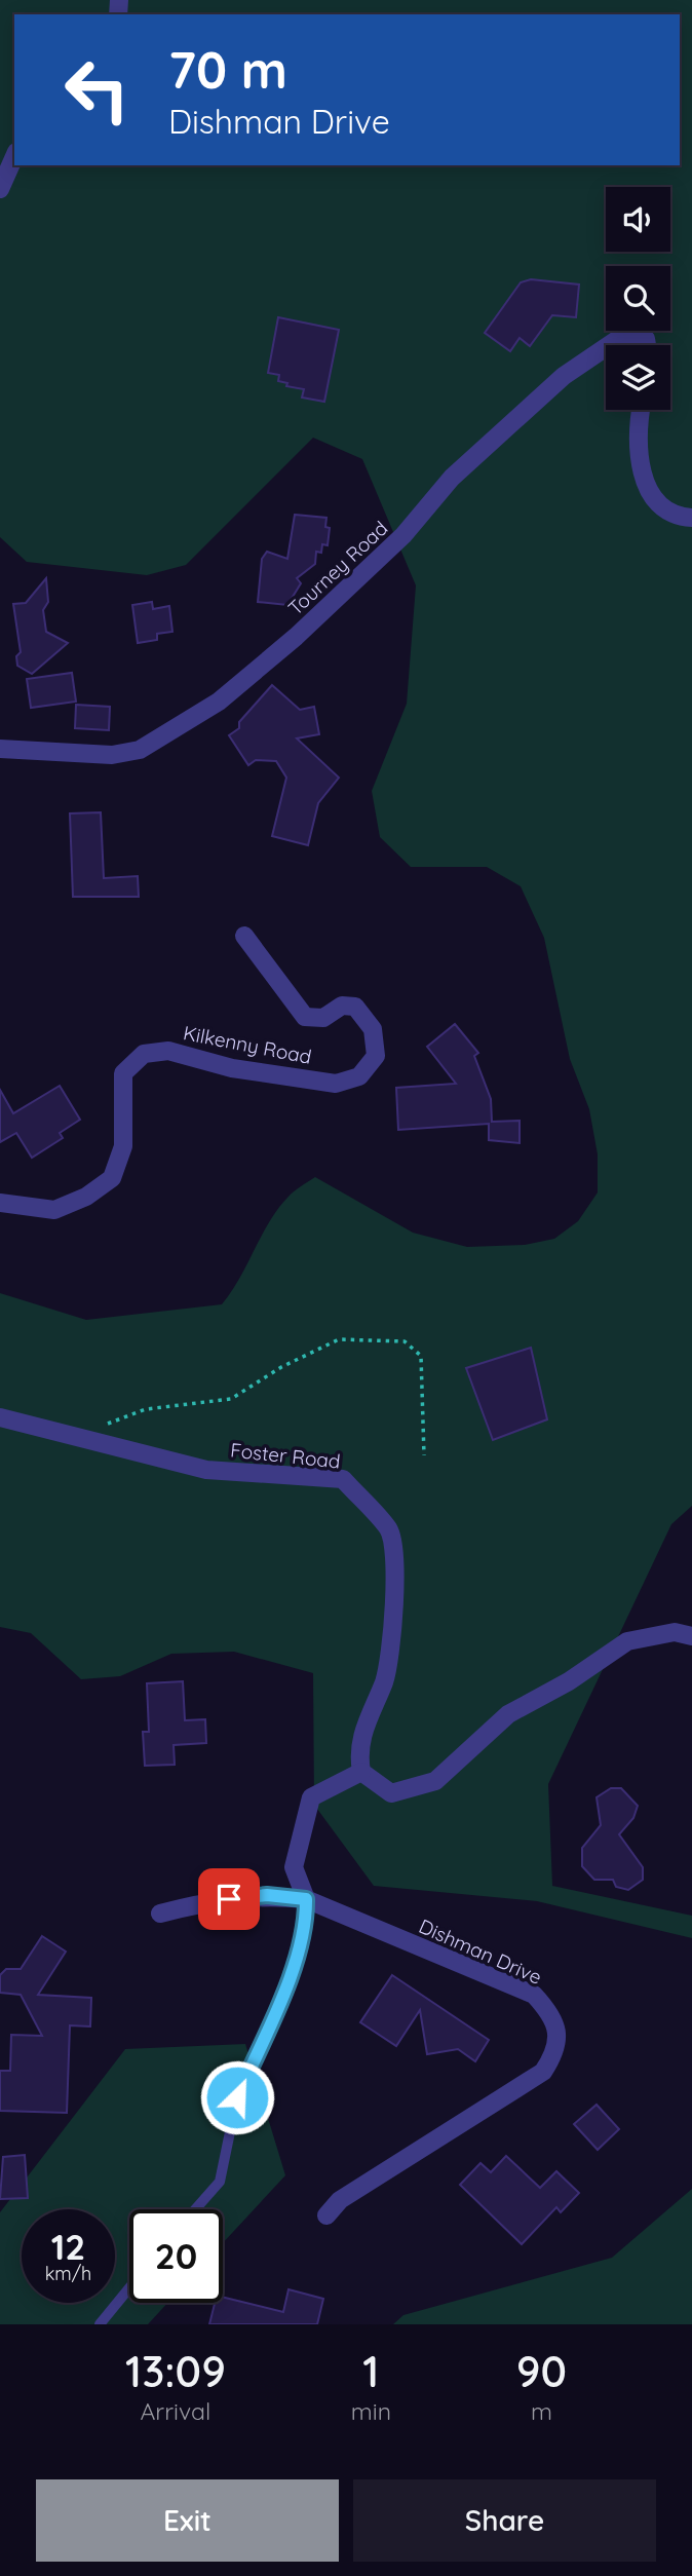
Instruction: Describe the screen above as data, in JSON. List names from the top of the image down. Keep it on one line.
{"streets":{"street":["Tourney Road","Kilkenny Road","Foster Road","Dishman Drive"]},"page":{"turn":["70 m","Dishman Drive"],"speed":"12 km/h","limit":"20","eta":["13:09","Arrival","1","min","90","m"],"buttons":["Exit","Share"]}}
